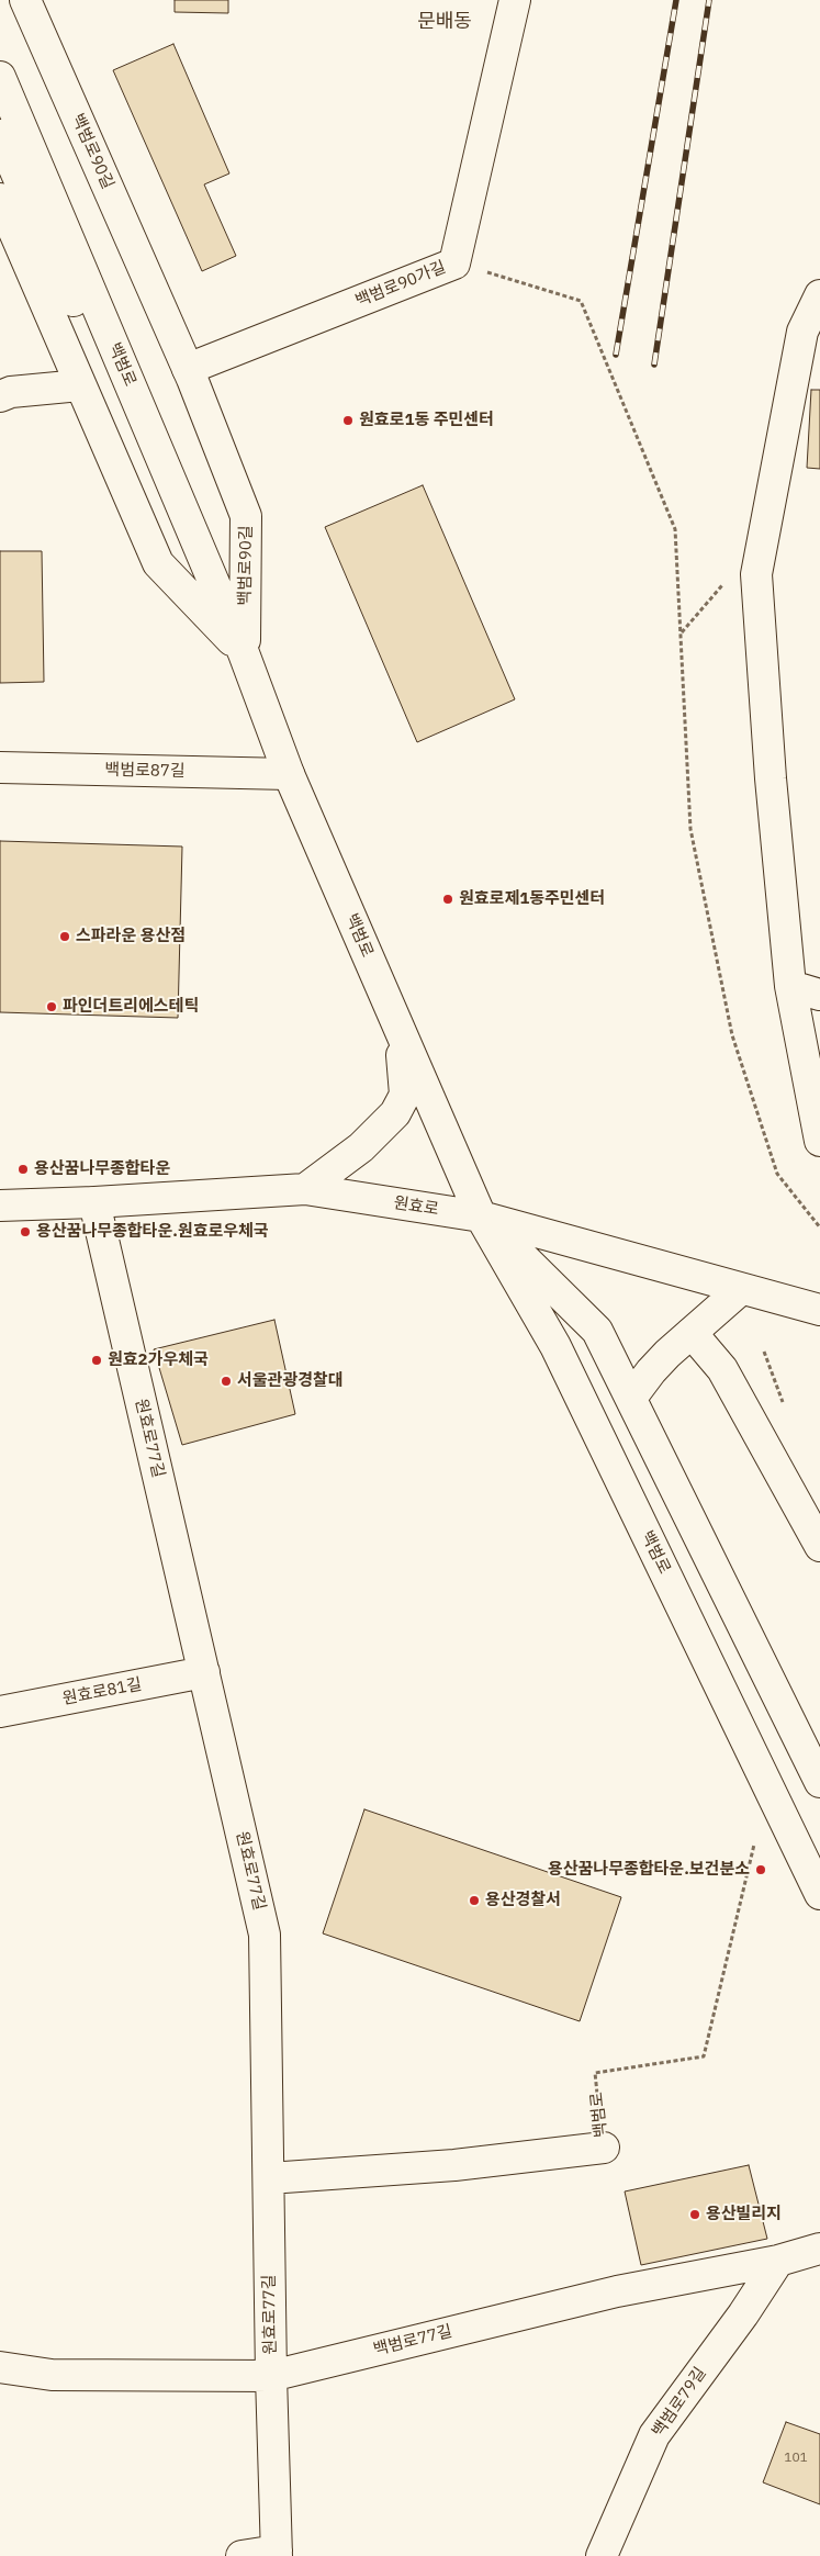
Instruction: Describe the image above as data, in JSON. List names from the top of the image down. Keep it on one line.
{"streets":{"main road":["백범로90길","백범로90가길","백범로","백범로87길","원효로","원효로77길","원효로81길","백범로77길","백범로79길"]},"crossings":[["백범로90길","백범로90가길"],["백범로90길","백범로"],["백범로","백범로87길"],["백범로","원효로"],["백범로","원효로77길"],["원효로","원효로77길"],["원효로77길","원효로81길"],["원효로77길","백범로77길"],["백범로77길","백범로79길"]],"districts":["문배동"],"places":["원효로1동 주민센터","원효로제1동주민센터","스파라운 용산점","파인더트리에스테틱","용산꿈나무종합타운","용산꿈나무종합타운.원효로우체국","원효2가우체국","서울관광경찰대","용산꿈나무종합타운.보건분소","용산경찰서","용산빌리지"],"house_numbers":["101"]}
